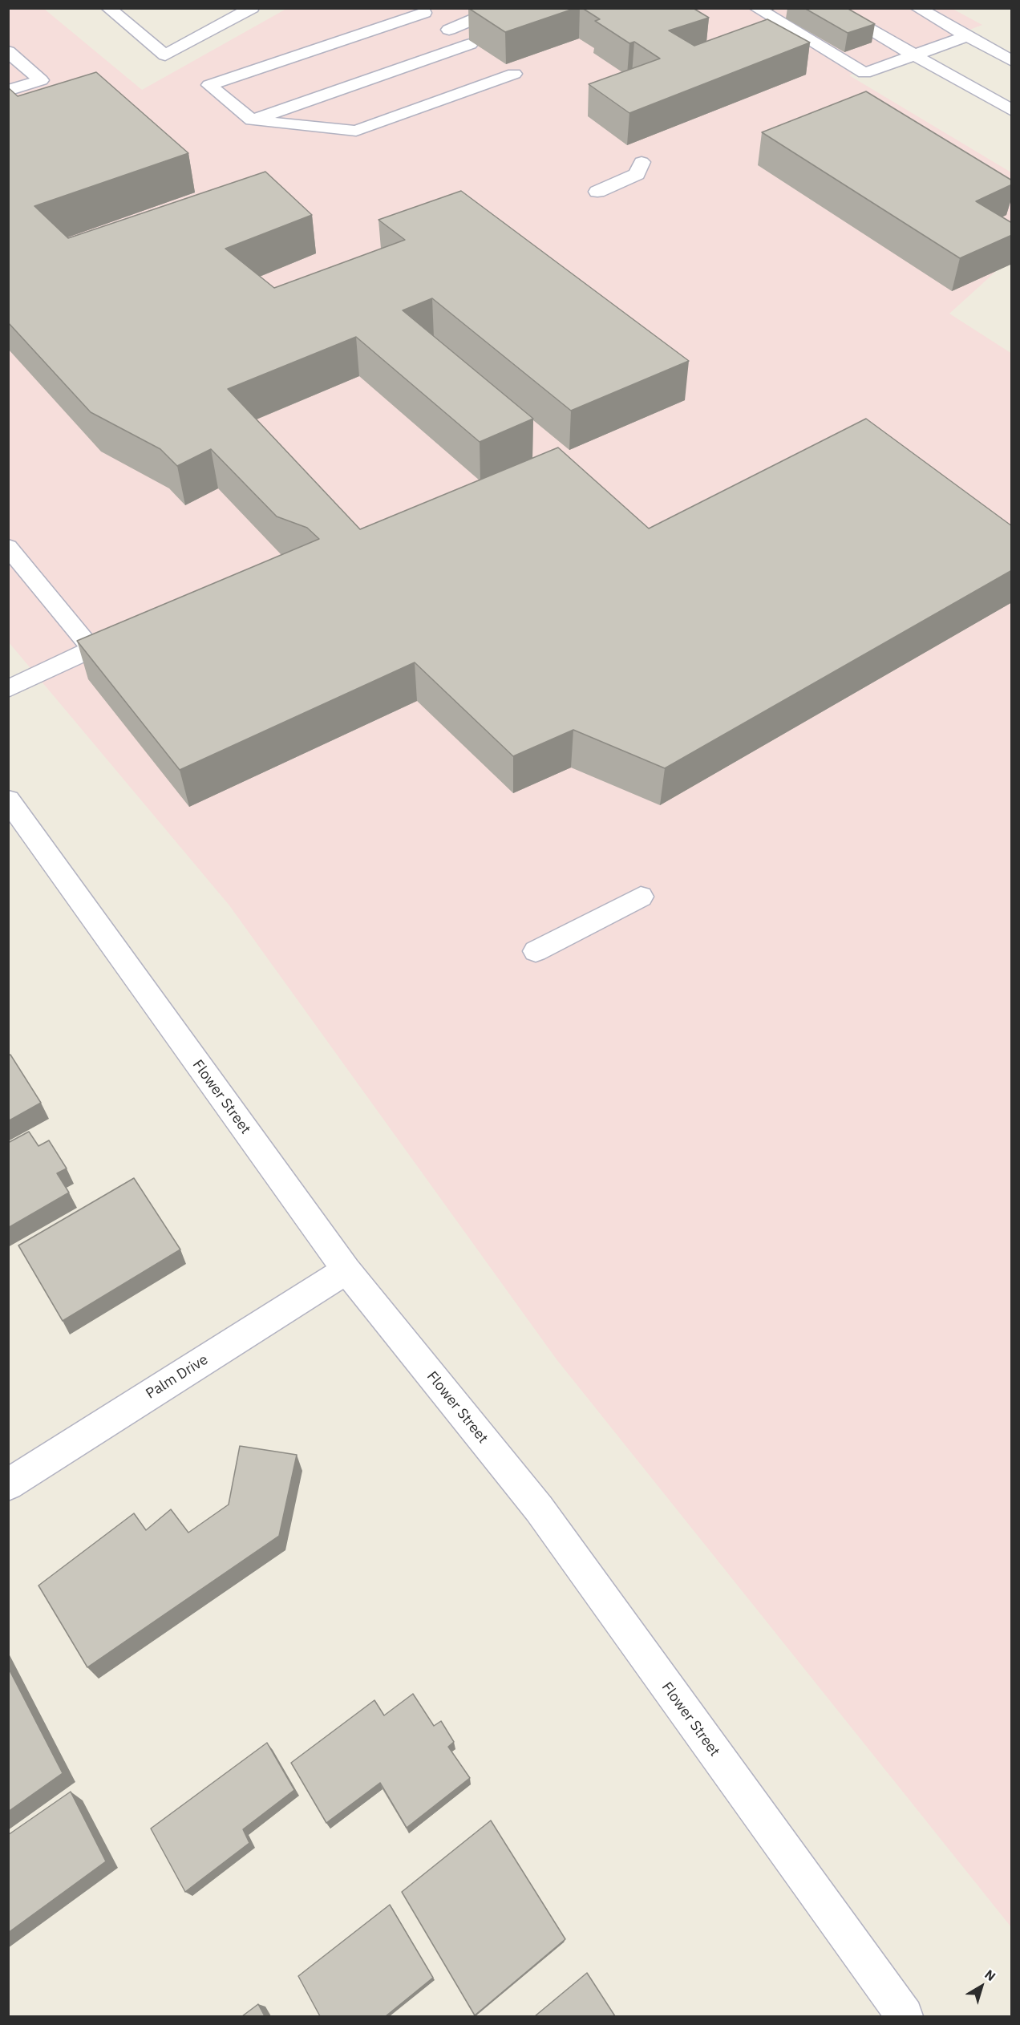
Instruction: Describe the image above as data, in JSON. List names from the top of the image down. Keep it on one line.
{"streets":{"street":["Flower Street","Palm Drive"]},"crossings":[["Flower Street","Palm Drive"]],"north":"top right"}
